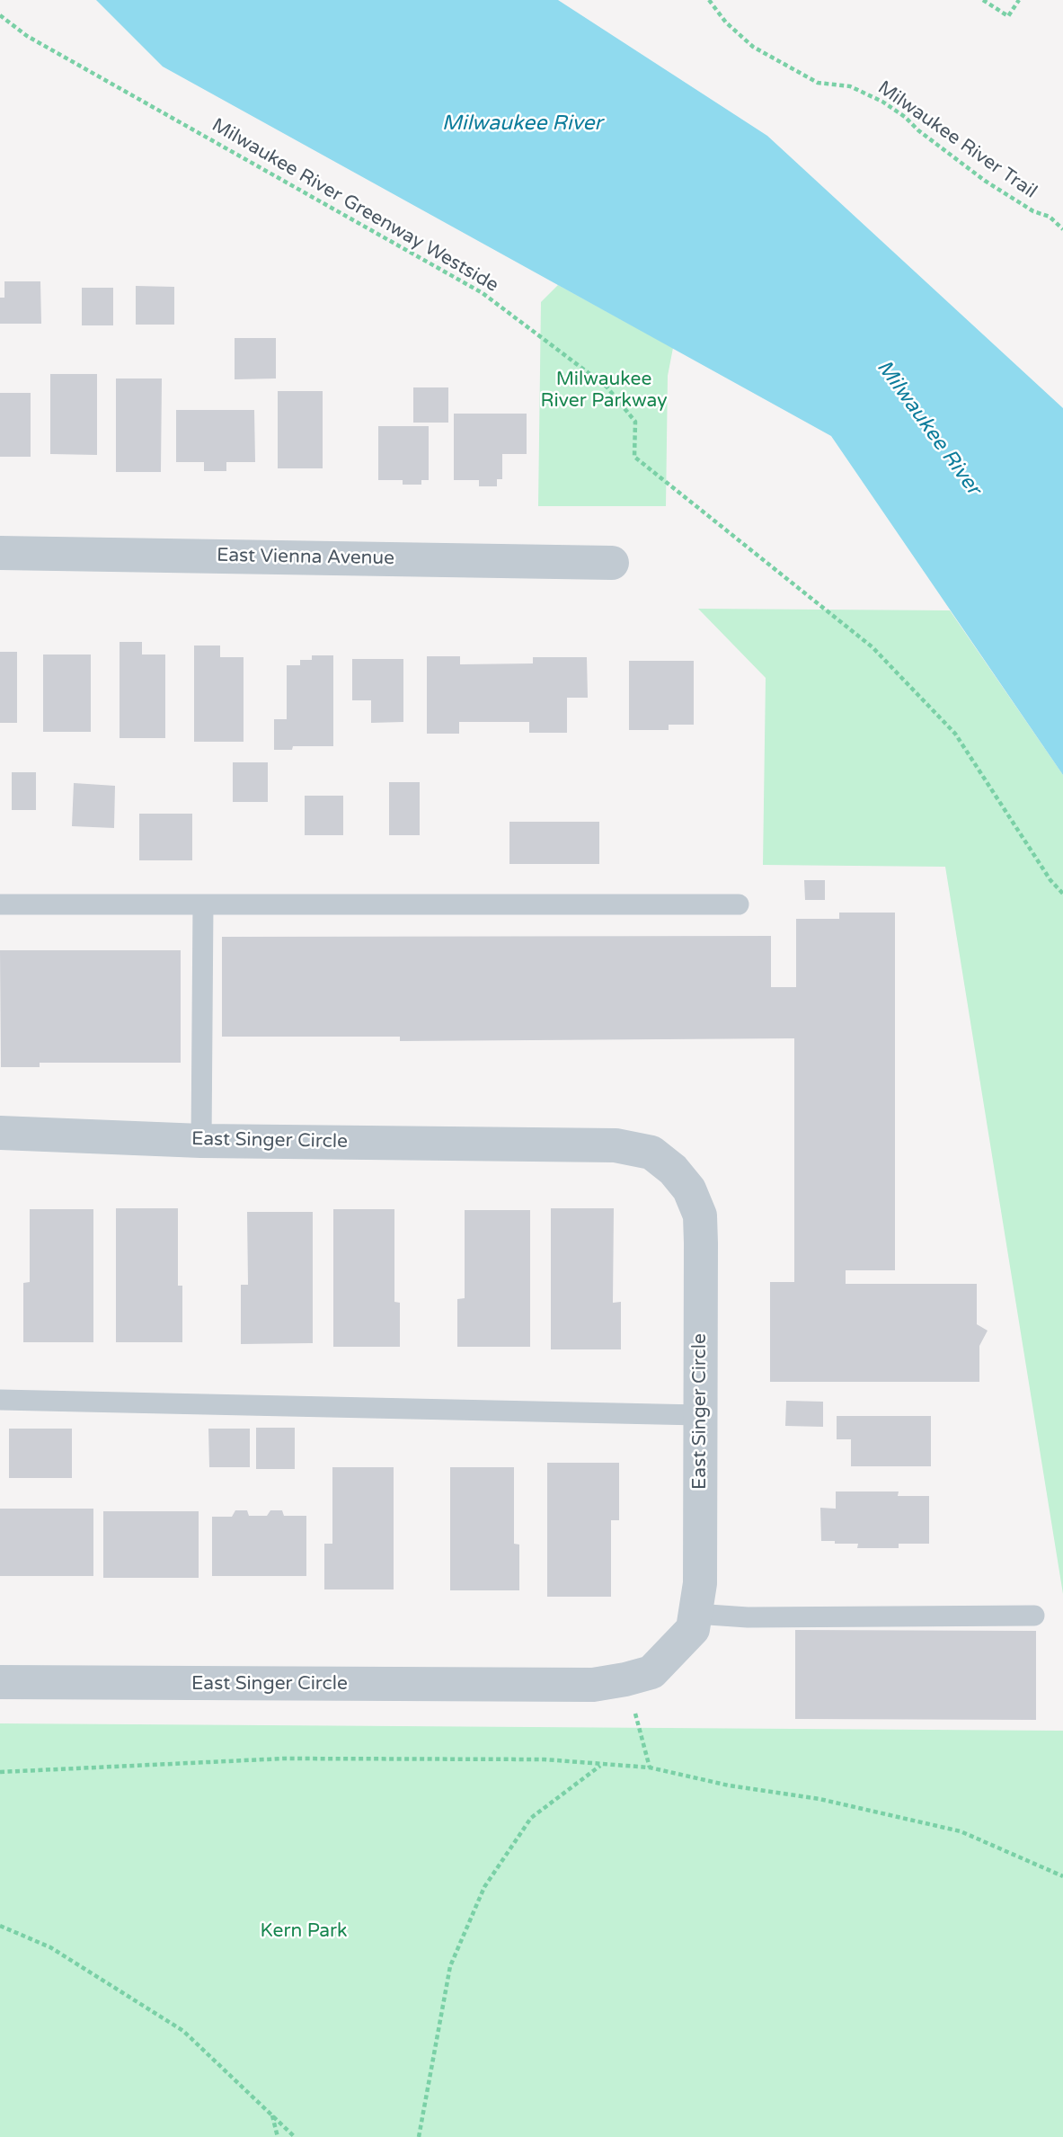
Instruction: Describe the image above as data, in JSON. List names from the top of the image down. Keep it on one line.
{"streets":{"street":["East Vienna Avenue","East Singer Circle"],"path":["Milwaukee River Trail","Milwaukee River Greenway Westside"]},"water":["Milwaukee River"],"parks":["Milwaukee River Parkway","Kern Park"]}
